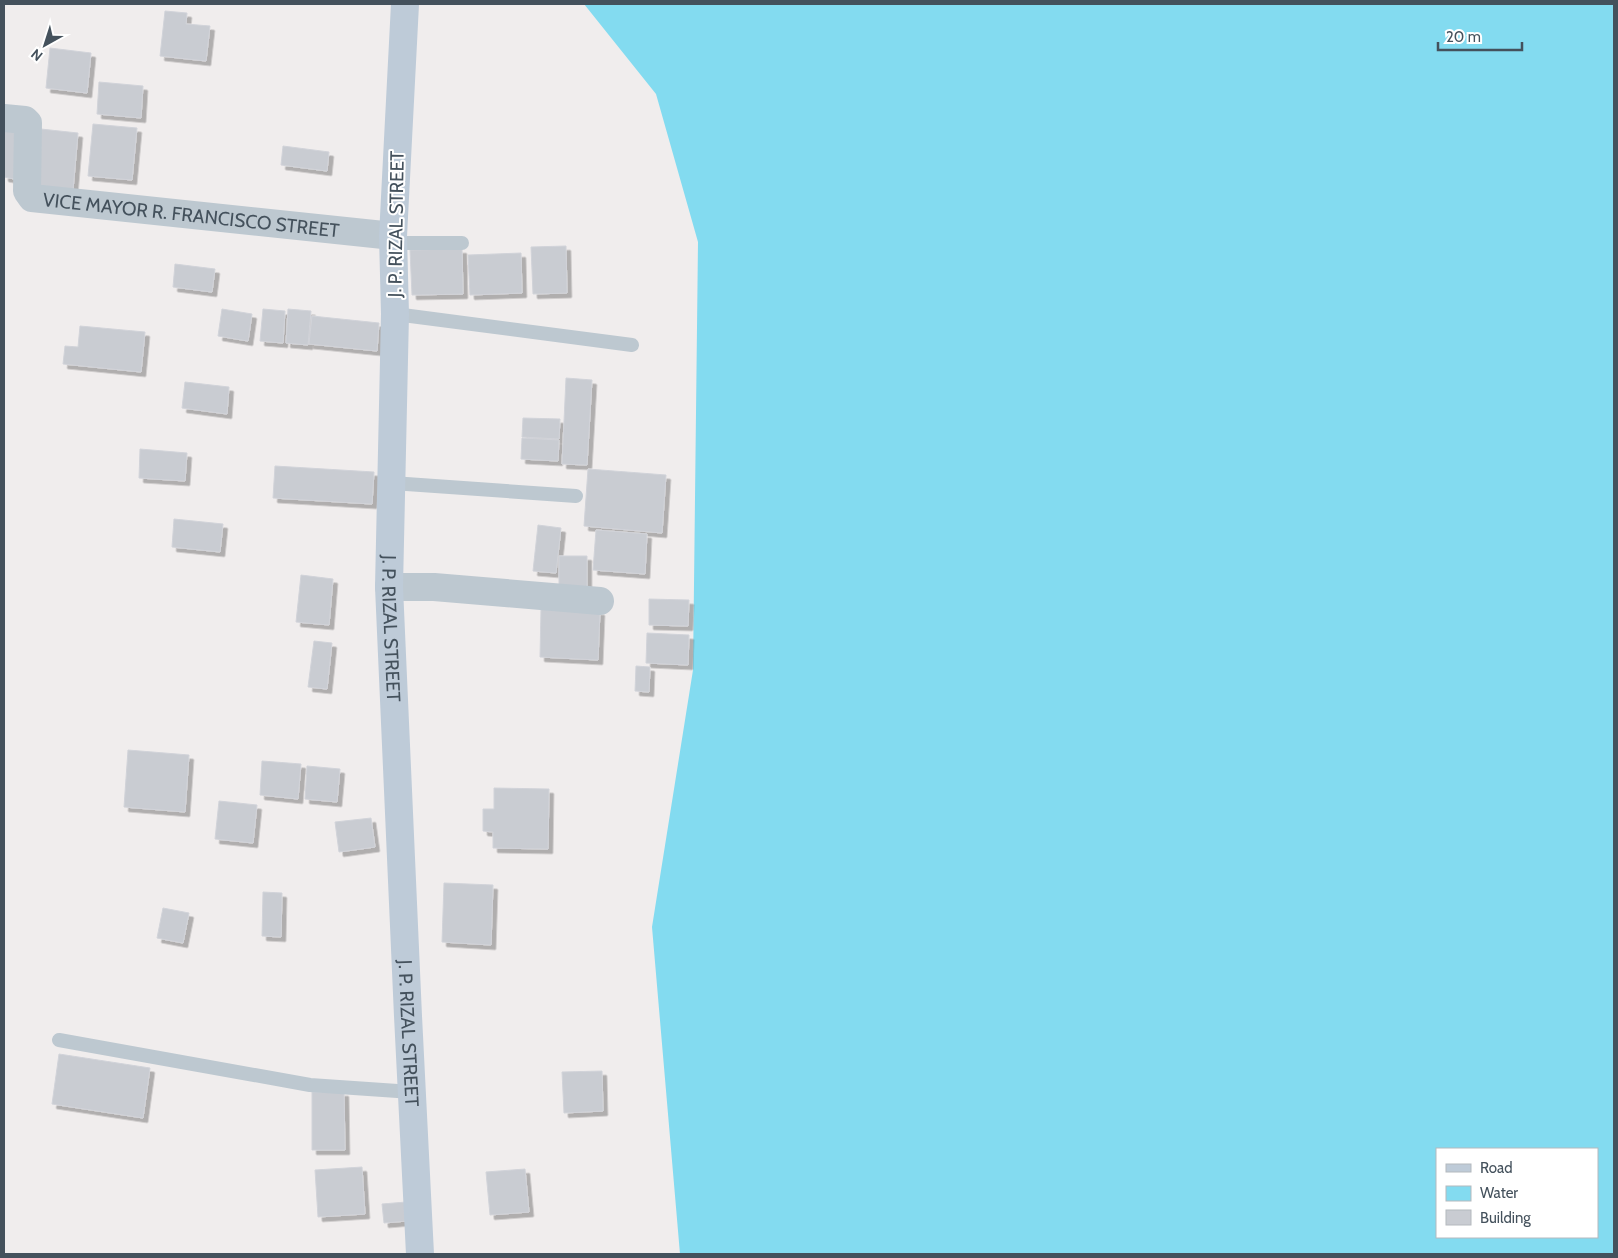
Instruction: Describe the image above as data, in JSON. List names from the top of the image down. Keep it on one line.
{"streets":{"main road":["J. P. RIZAL STREET"],"street":["VICE MAYOR R. FRANCISCO STREET"]},"crossings":[["VICE MAYOR R. FRANCISCO STREET","J. P. RIZAL STREET"]],"legend":["Road","Water","Building"],"scale_bar":"20 m","north":"bottom left"}
